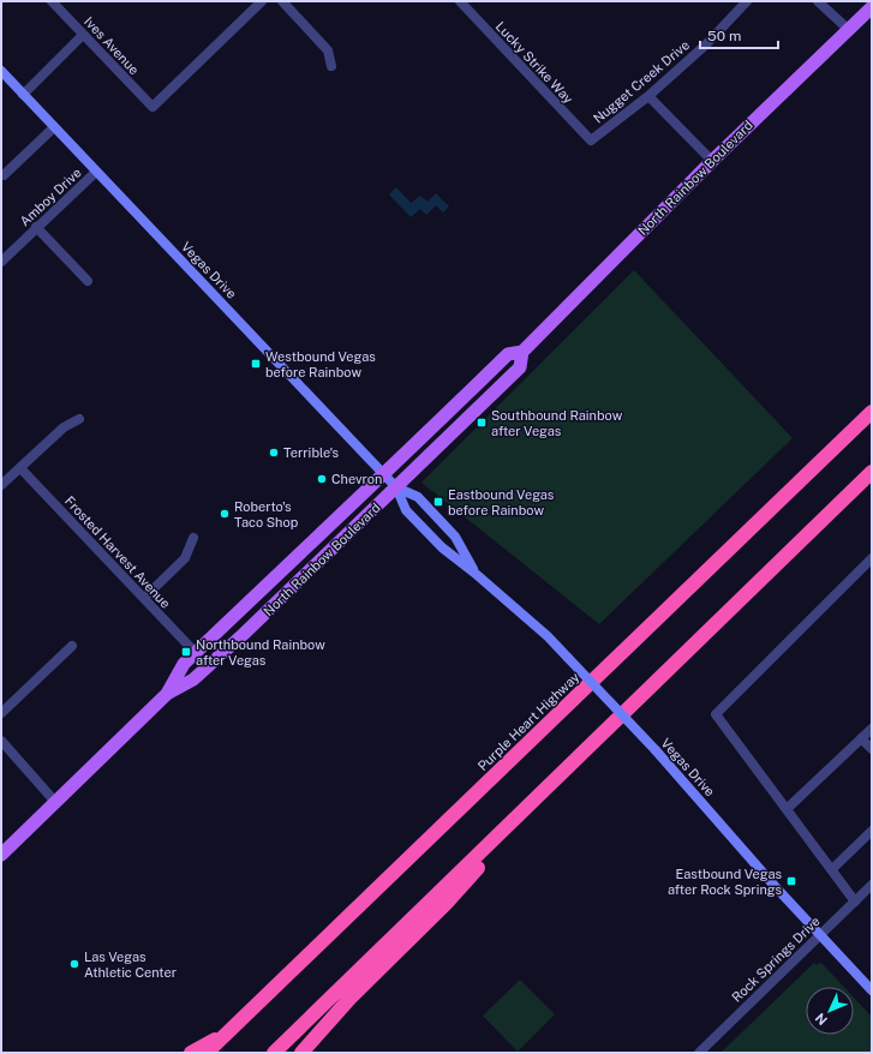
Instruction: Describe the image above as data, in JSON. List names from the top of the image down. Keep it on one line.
{"streets":{"highway":["Purple Heart Highway"],"main road":["North Rainbow Boulevard","Vegas Drive"],"street":["Ives Avenue","Lucky Strike Way","Nugget Creek Drive","Amboy Drive","Frosted Harvest Avenue","Rock Springs Drive"]},"crossings":[["Lucky Strike Way","Nugget Creek Drive"],["North Rainbow Boulevard","Vegas Drive"],["North Rainbow Boulevard","Frosted Harvest Avenue"],["Amboy Drive","Vegas Drive"],["Vegas Drive","Rock Springs Drive"]],"places":{"transit":["Westbound Vegas before Rainbow","Southbound Rainbow after Vegas","Eastbound Vegas before Rainbow","Northbound Rainbow after Vegas","Eastbound Vegas after Rock Springs"],"other":["Terrible's","Chevron","Roberto's Taco Shop","Las Vegas Athletic Center"]},"scale_bar":"50 m","north":"bottom left"}
